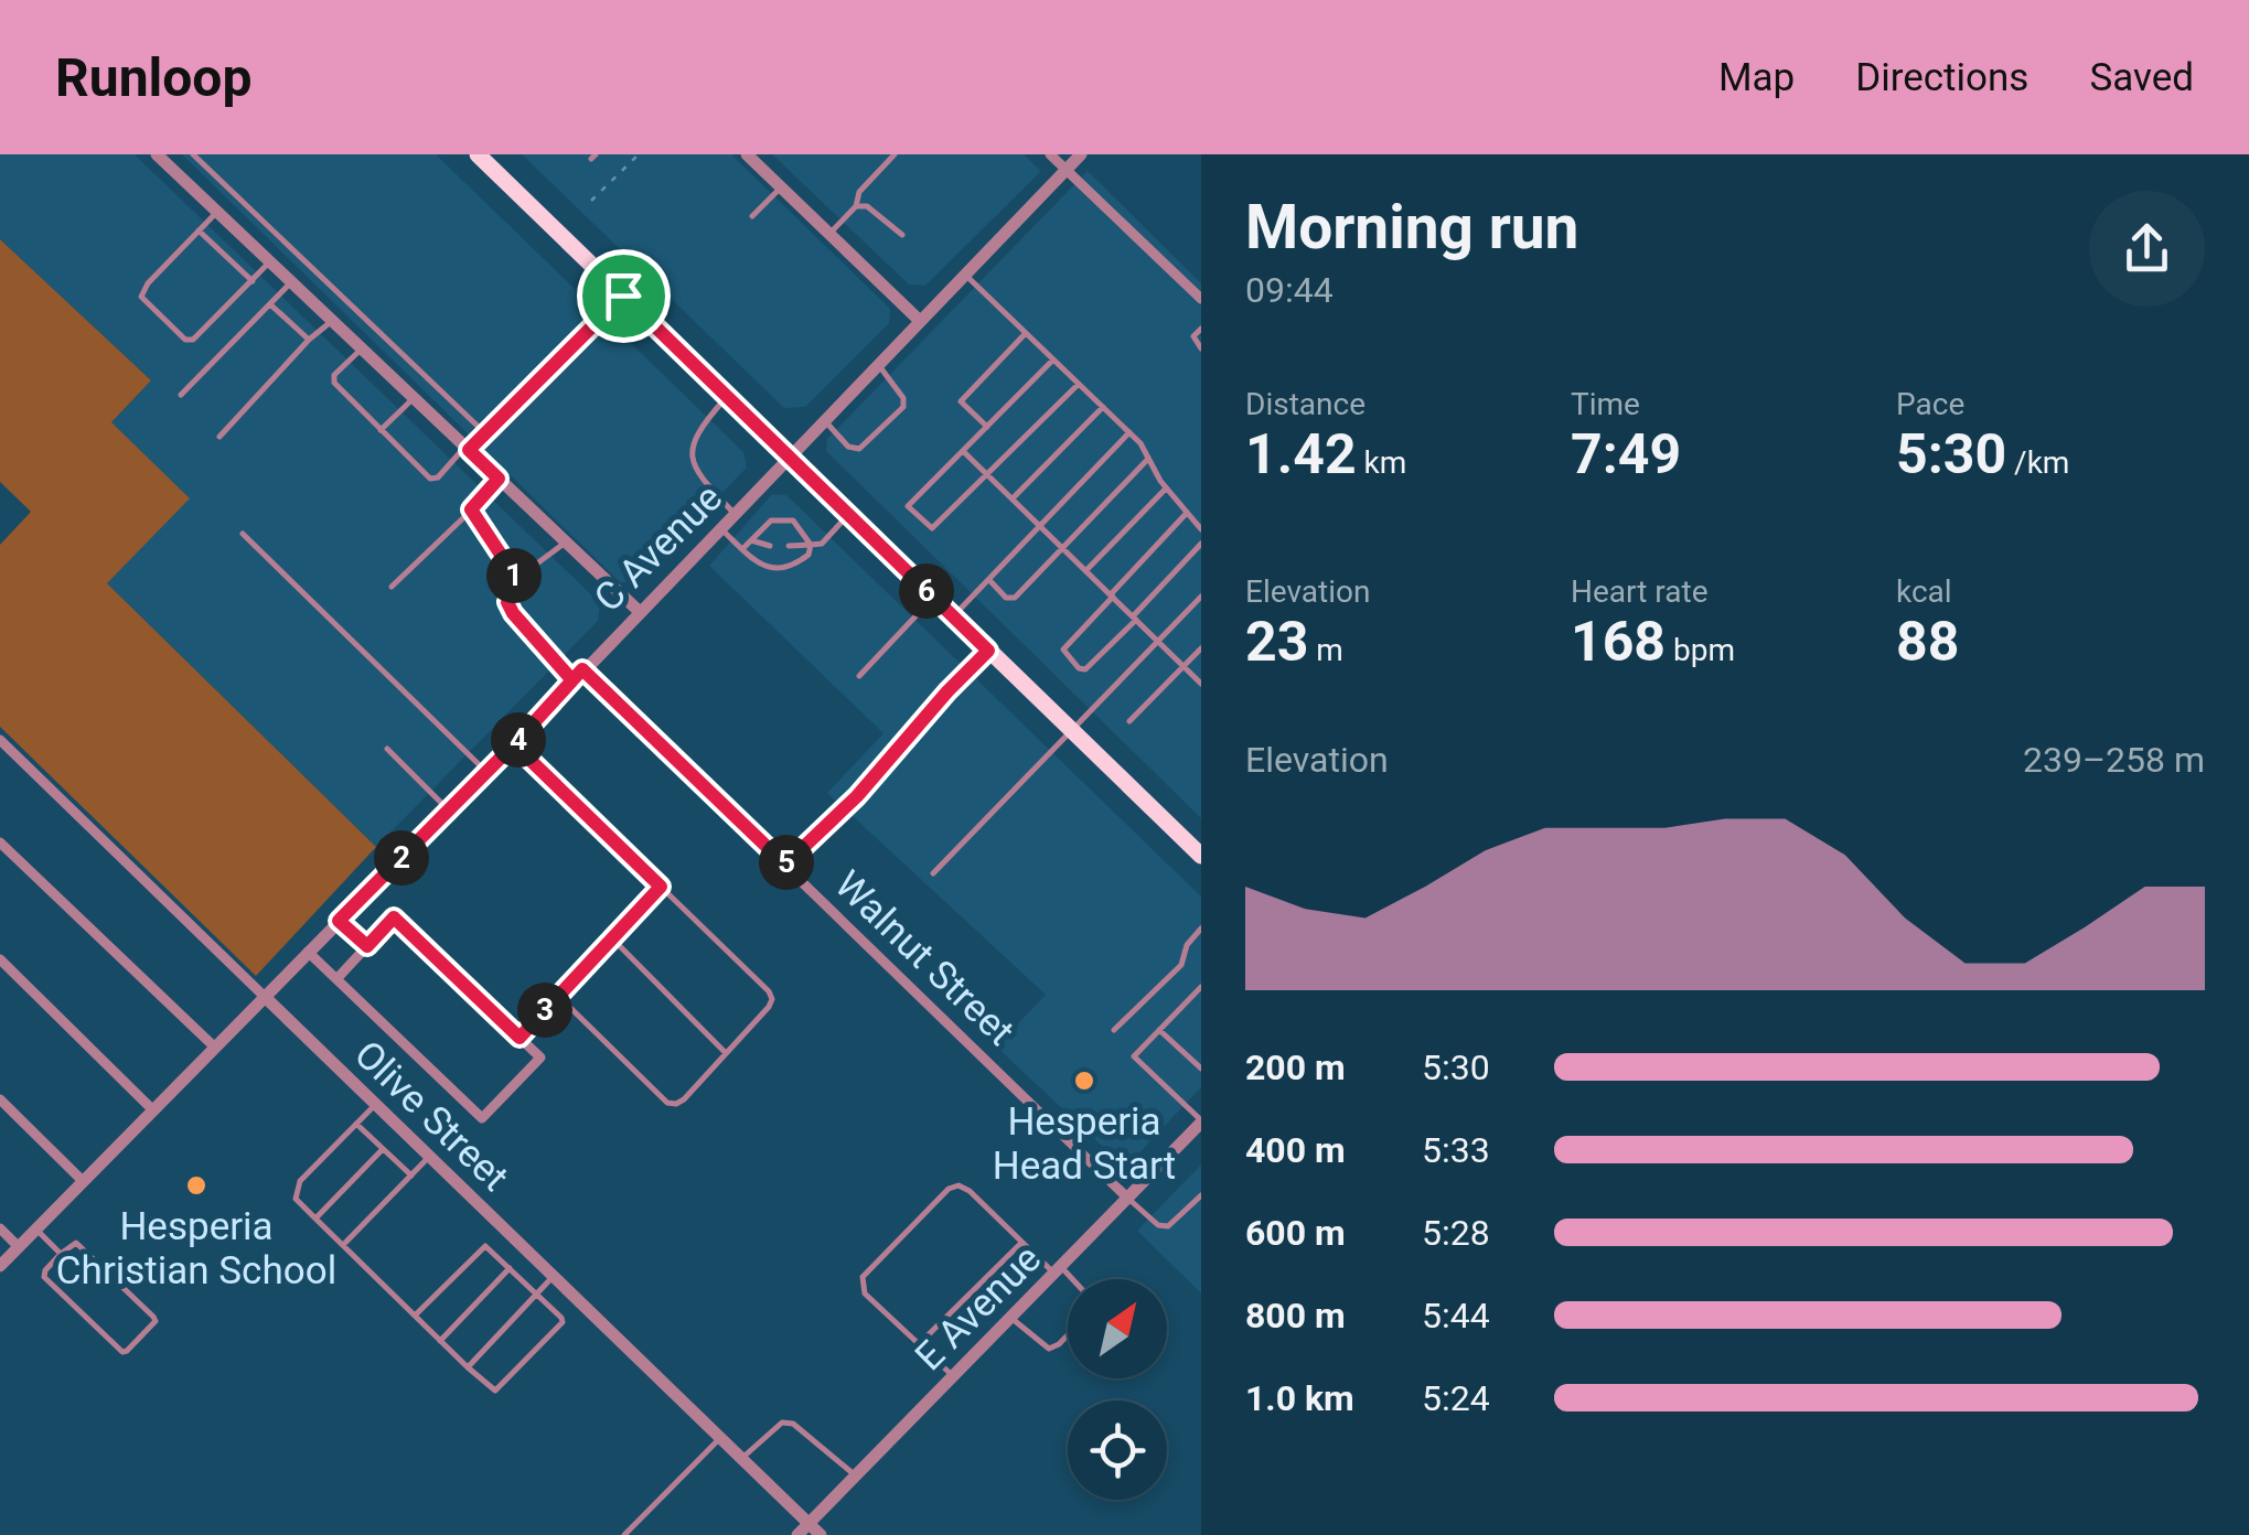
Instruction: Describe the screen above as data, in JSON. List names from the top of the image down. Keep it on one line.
{"streets":{"street":["C Avenue","Walnut Street","Olive Street","E Avenue"]},"crossings":[["C Avenue","Walnut Street"],["C Avenue","Olive Street"],["Walnut Street","E Avenue"],["Olive Street","E Avenue"]],"places":["Hesperia Head Start","Hesperia Christian School"],"north":"top right","page":{"header":"Runloop","nav":["Map","Directions","Saved"],"heading":["Morning run","09:44"],"stats":[["Distance","1.42 km"],["Time","7:49"],["Pace","5:30 /km"],["Elevation","23 m"],["Heart rate","168 bpm"],["kcal","88"]],"pins":["1","6","4","2","5","3"],"chart":["Elevation","239–258 m"],"list":[{"name":"200 m","note":"5:30"},{"name":"400 m","note":"5:33"},{"name":"600 m","note":"5:28"},{"name":"800 m","note":"5:44"},{"name":"1.0 km","note":"5:24"}]}}
